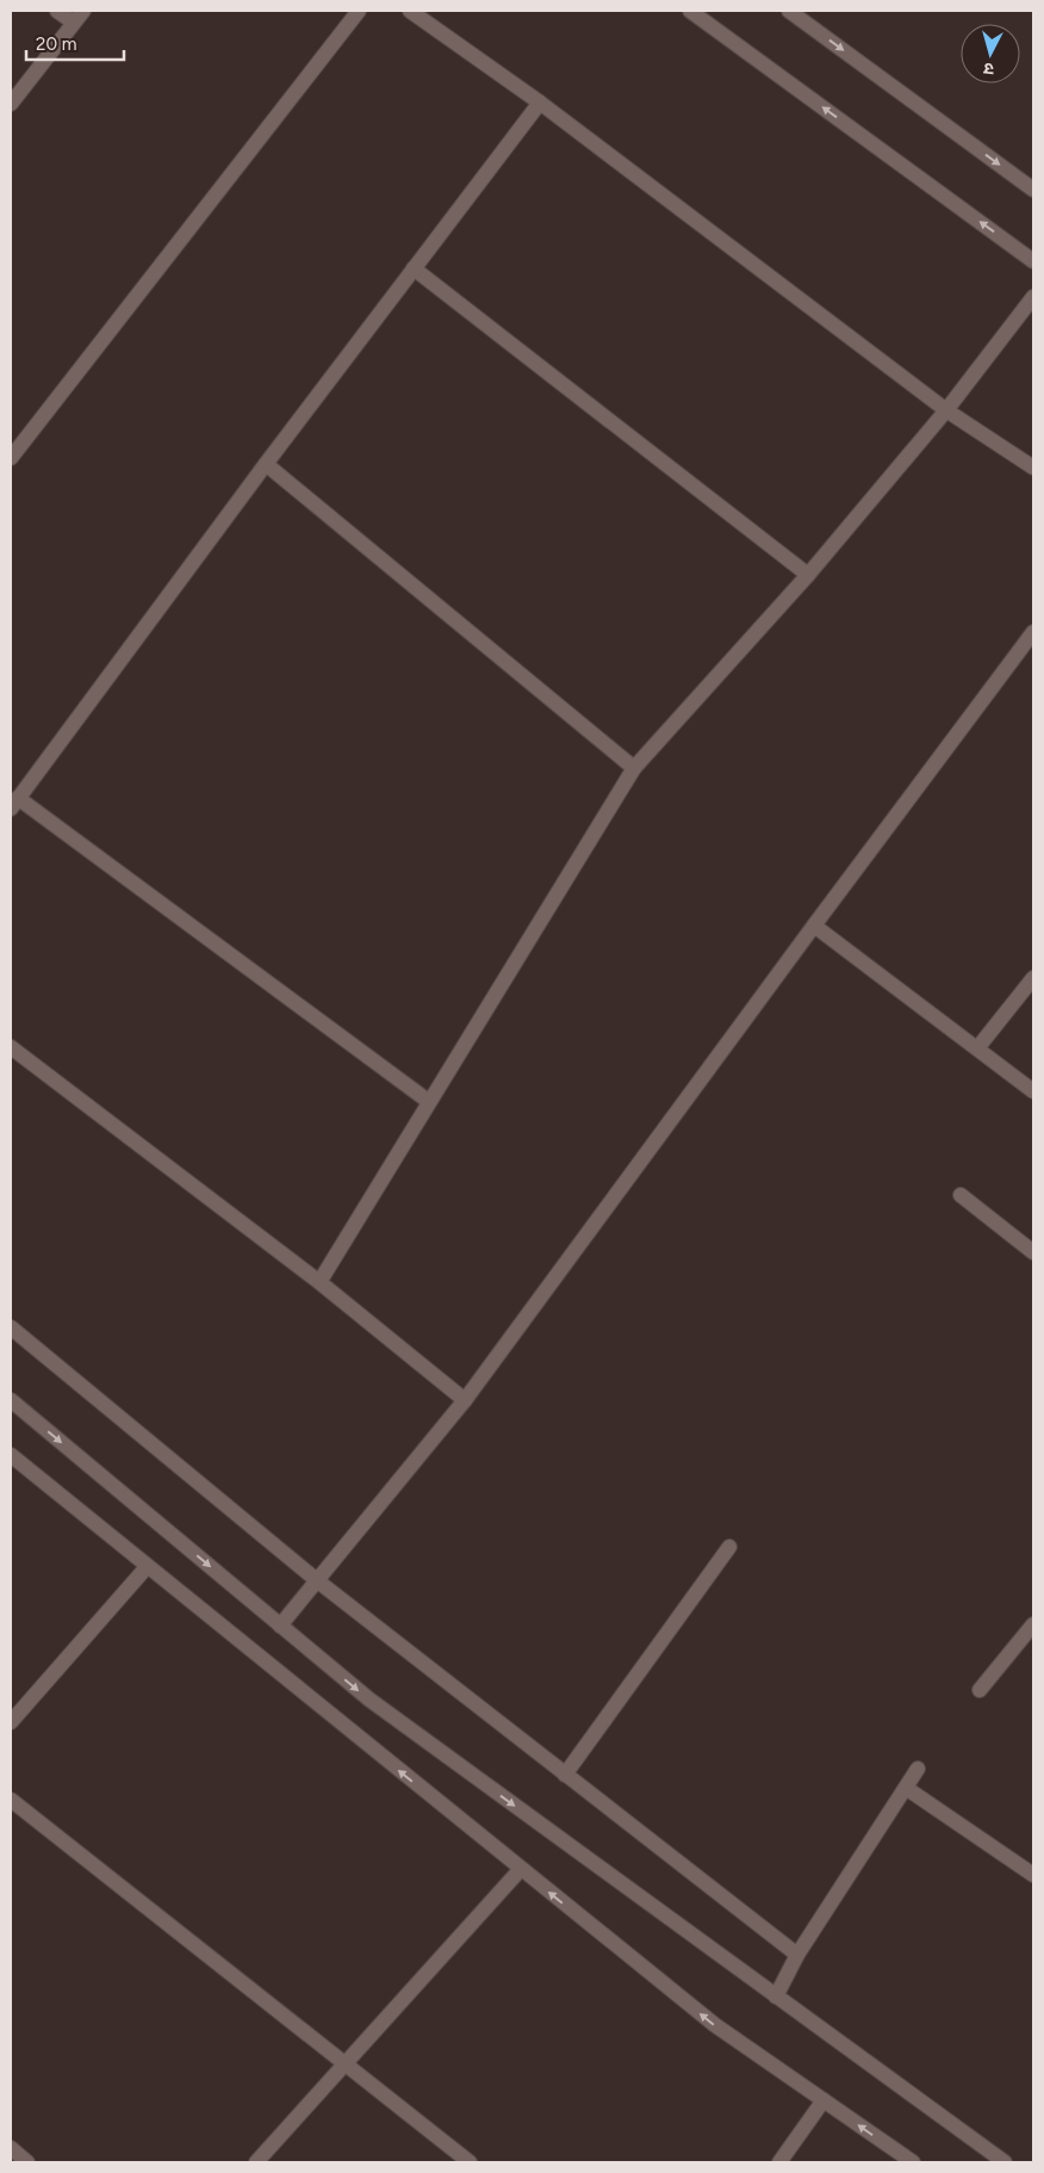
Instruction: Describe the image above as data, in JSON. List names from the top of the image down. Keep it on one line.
{"scale_bar":"20 m","north":"bottom"}
